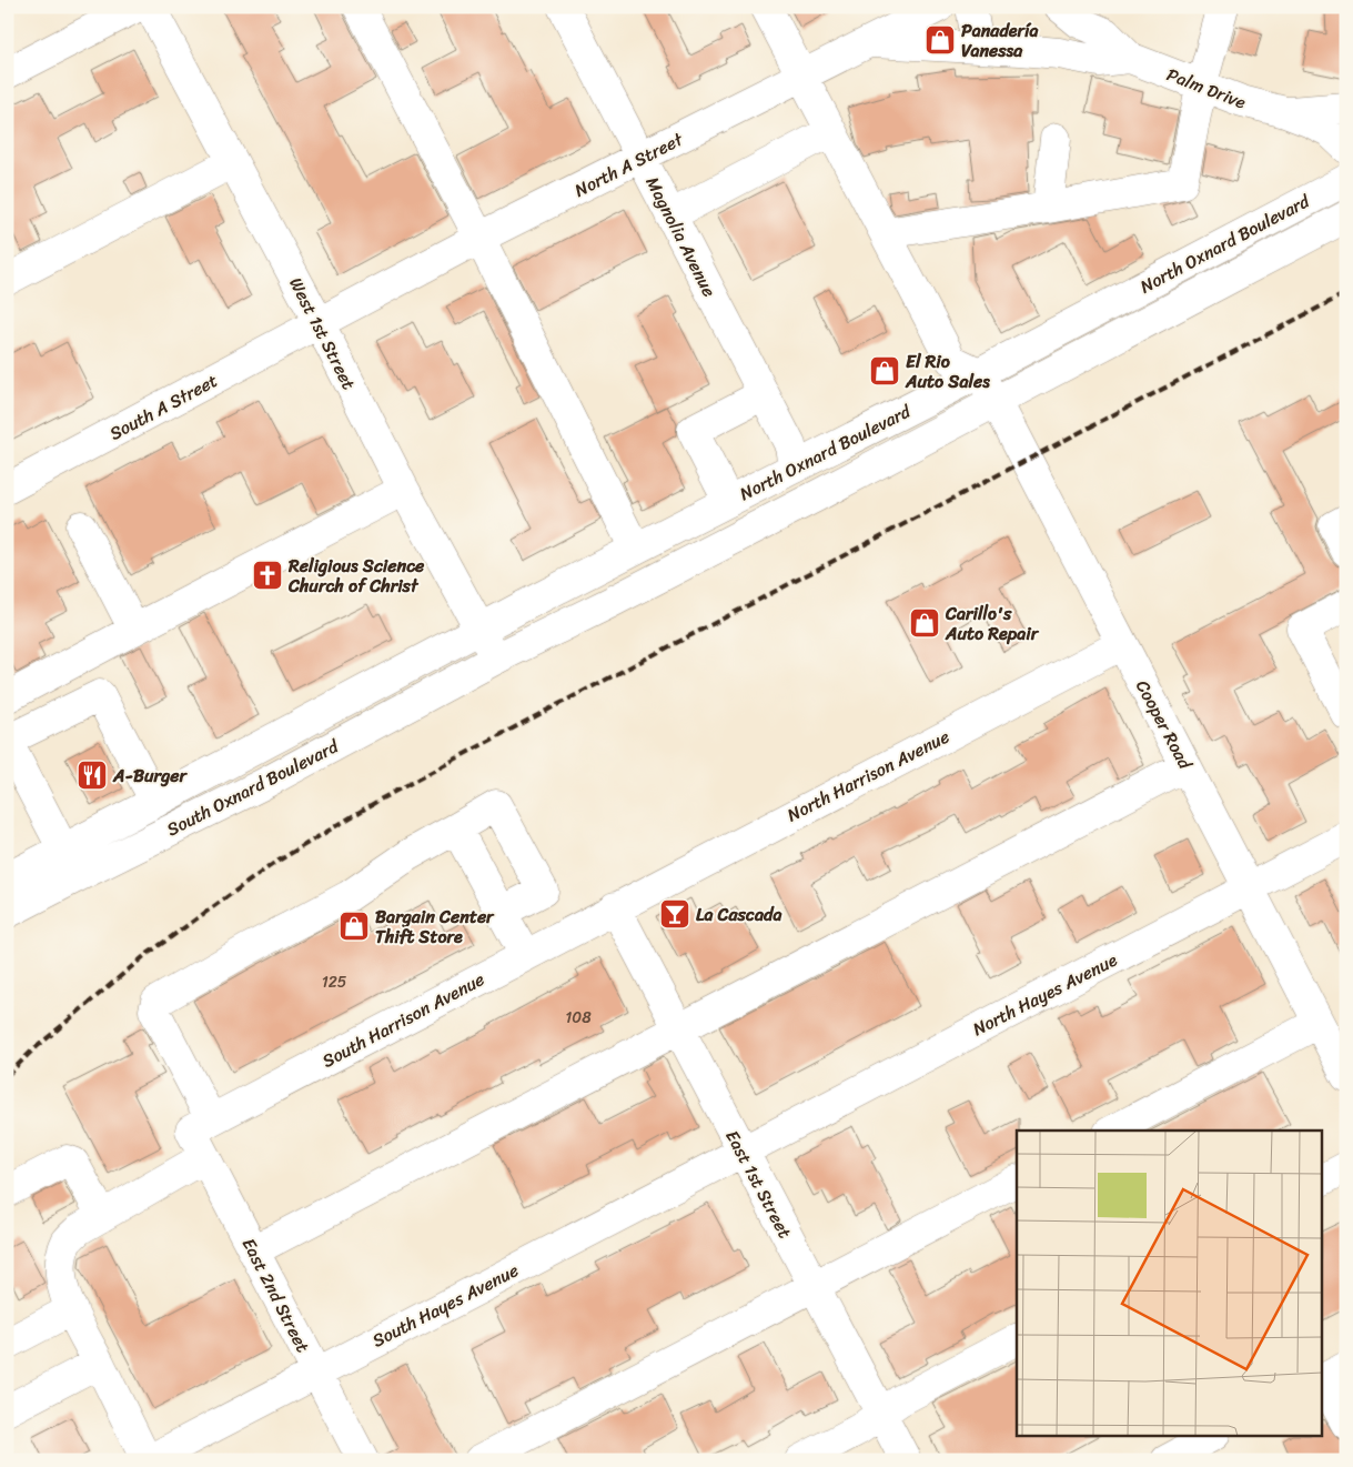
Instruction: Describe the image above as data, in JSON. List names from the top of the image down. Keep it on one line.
{"streets":{"street":["Palm Drive","North A Street","Magnolia Avenue","North Oxnard Boulevard","West 1st Street","South A Street","Cooper Road","North Harrison Avenue","South Oxnard Boulevard","North Hayes Avenue","South Harrison Avenue","East 1st Street","East 2nd Street","South Hayes Avenue"]},"crossings":[["Palm Drive","North A Street"],["North A Street","Magnolia Avenue"],["North A Street","West 1st Street"],["North A Street","South A Street"],["Magnolia Avenue","North Oxnard Boulevard"],["North Oxnard Boulevard","West 1st Street"],["North Oxnard Boulevard","Cooper Road"],["North Oxnard Boulevard","South Oxnard Boulevard"],["West 1st Street","South A Street"],["West 1st Street","South Oxnard Boulevard"],["Cooper Road","North Harrison Avenue"],["Cooper Road","North Hayes Avenue"],["North Harrison Avenue","South Harrison Avenue"],["North Harrison Avenue","East 1st Street"],["North Hayes Avenue","East 1st Street"],["North Hayes Avenue","South Hayes Avenue"],["South Harrison Avenue","East 1st Street"],["South Harrison Avenue","East 2nd Street"],["East 1st Street","South Hayes Avenue"],["East 2nd Street","South Hayes Avenue"]],"places":{"shop":["Panadería Vanessa","El Rio Auto Sales","Carillo's Auto Repair","Bargain Center Thift Store"],"church":["Religious Science Church of Christ"],"restaurant":["A-Burger"],"bar":["La Cascada"]},"house_numbers":["125","108"]}
